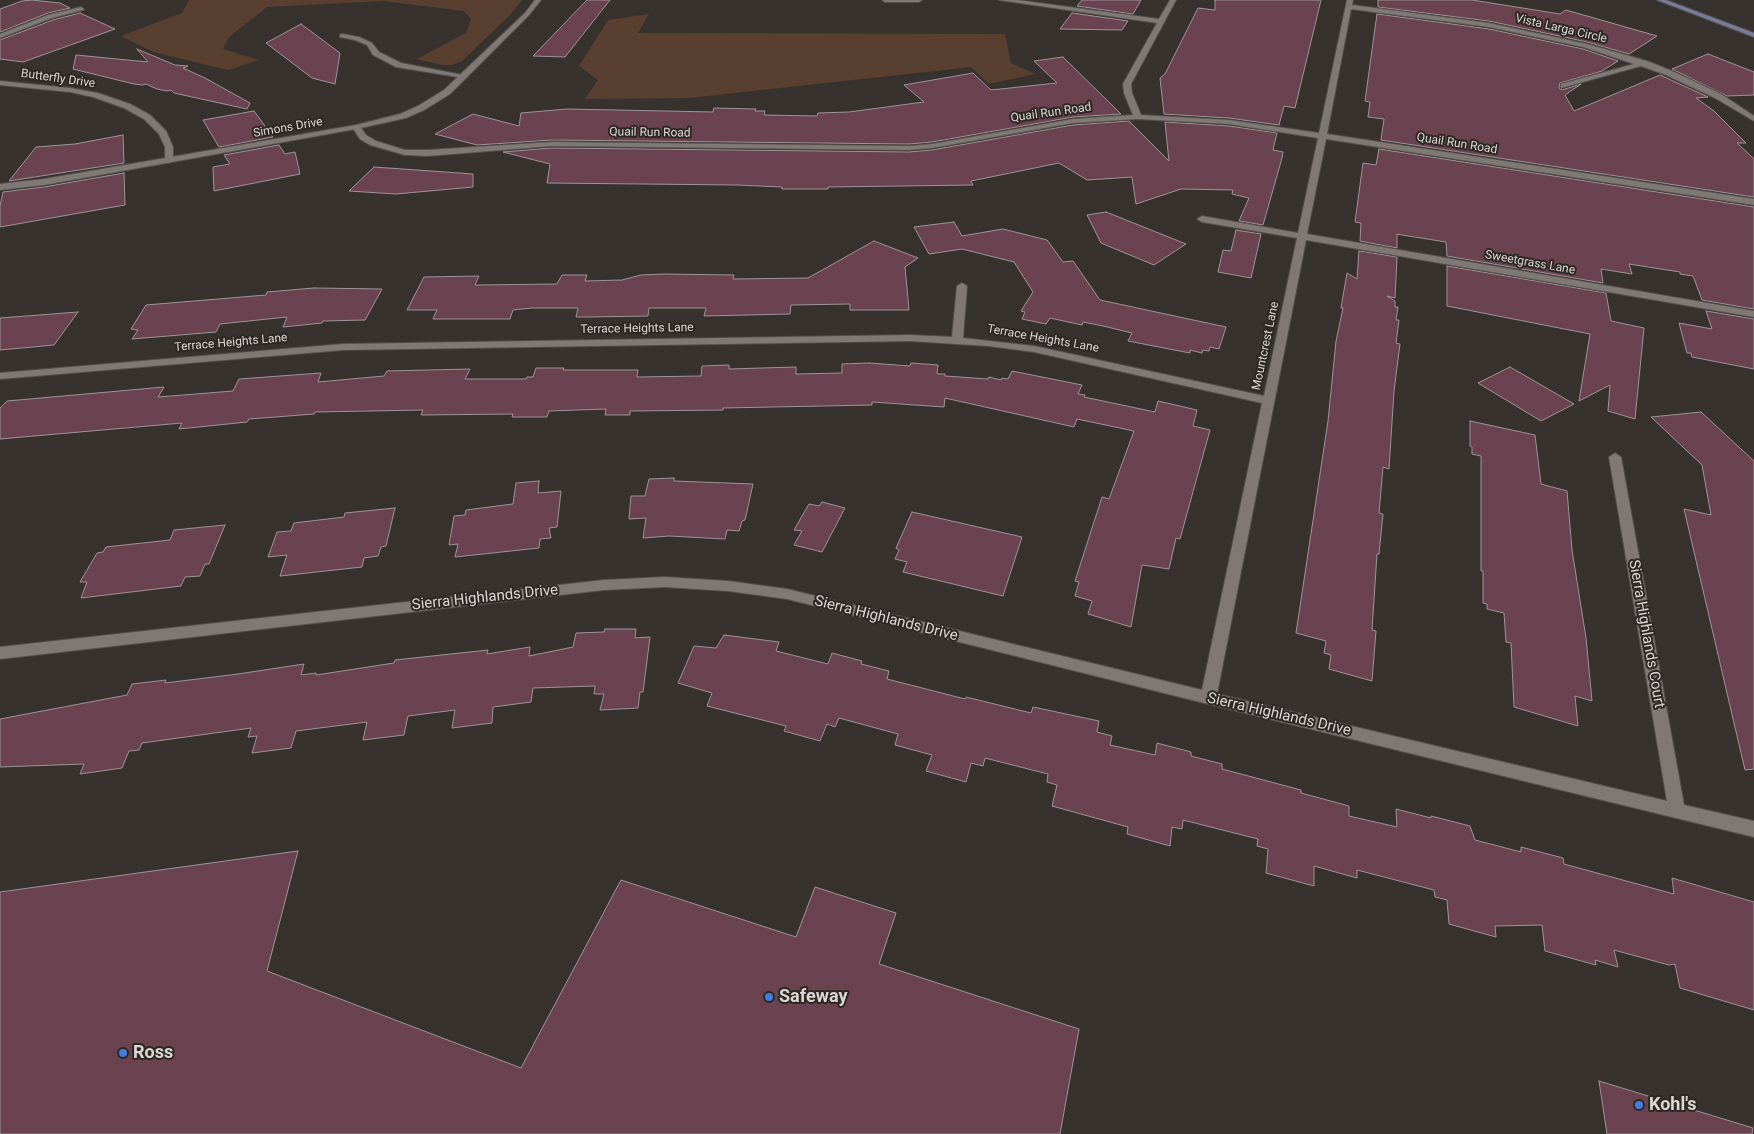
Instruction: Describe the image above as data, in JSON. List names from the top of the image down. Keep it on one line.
{"streets":{"street":["Vista Larga Circle","Butterfly Drive","Quail Run Road","Simons Drive","Sweetgrass Lane","Terrace Heights Lane","Mountcrest Lane","Sierra Highlands Drive","Sierra Highlands Court"]},"crossings":[["Vista Larga Circle","Mountcrest Lane"],["Butterfly Drive","Simons Drive"],["Quail Run Road","Simons Drive"],["Quail Run Road","Mountcrest Lane"],["Sweetgrass Lane","Mountcrest Lane"],["Terrace Heights Lane","Mountcrest Lane"],["Mountcrest Lane","Sierra Highlands Drive"],["Sierra Highlands Drive","Sierra Highlands Court"]],"places":["Safeway","Ross","Kohl's"]}
